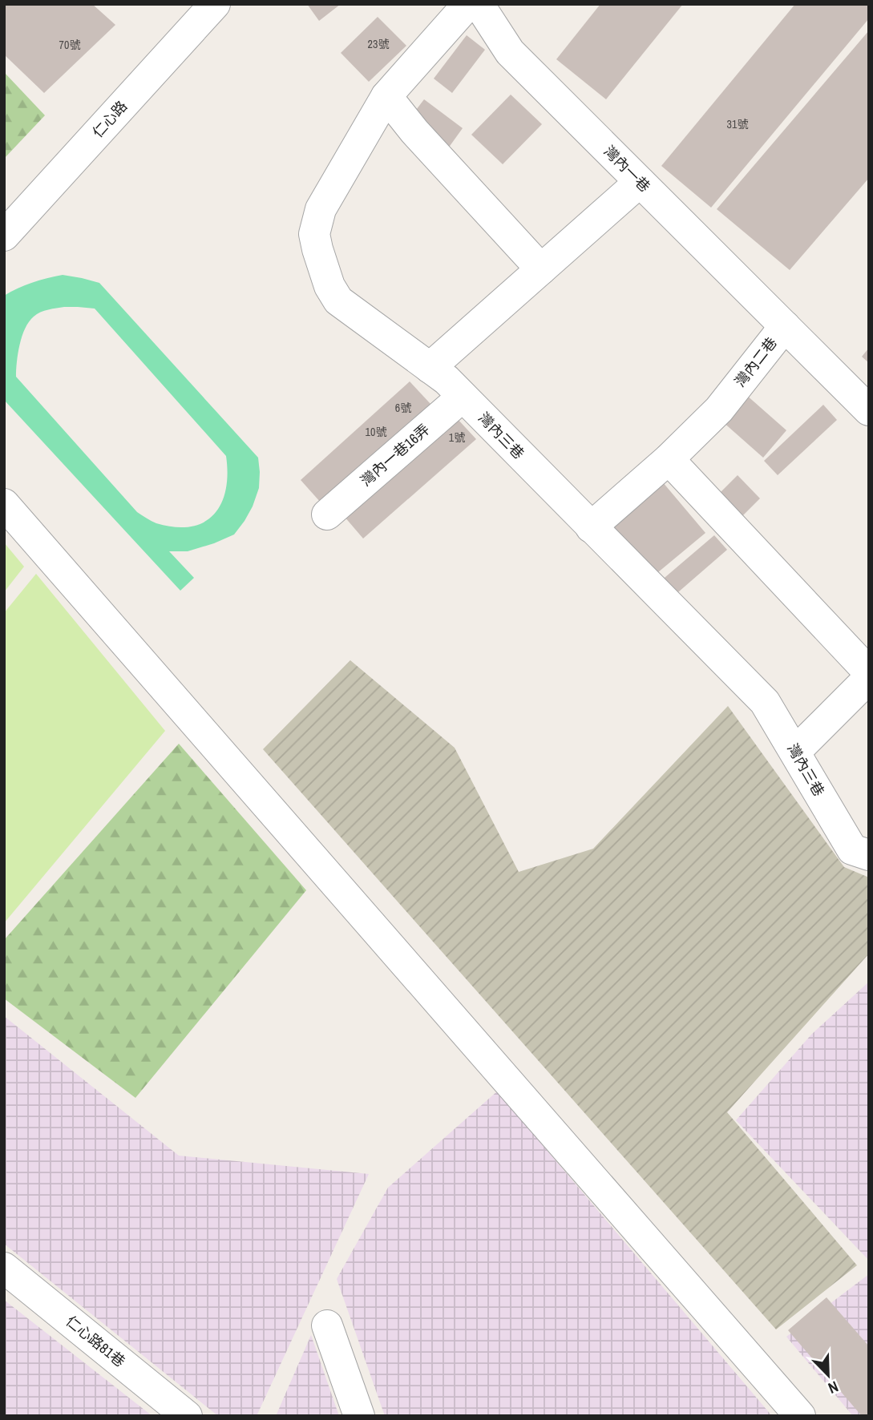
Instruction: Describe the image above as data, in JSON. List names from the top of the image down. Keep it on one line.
{"streets":{"street":["仁心路","灣內一巷","灣內二巷","灣內三巷","灣內一巷16弄","仁心路81巷"]},"crossings":[["灣內一巷","灣內二巷"],["灣內二巷","灣內三巷"],["灣內三巷","灣內一巷16弄"]],"house_numbers":["23號","70號","31號","6號","10號","1號"],"north":"bottom right"}
